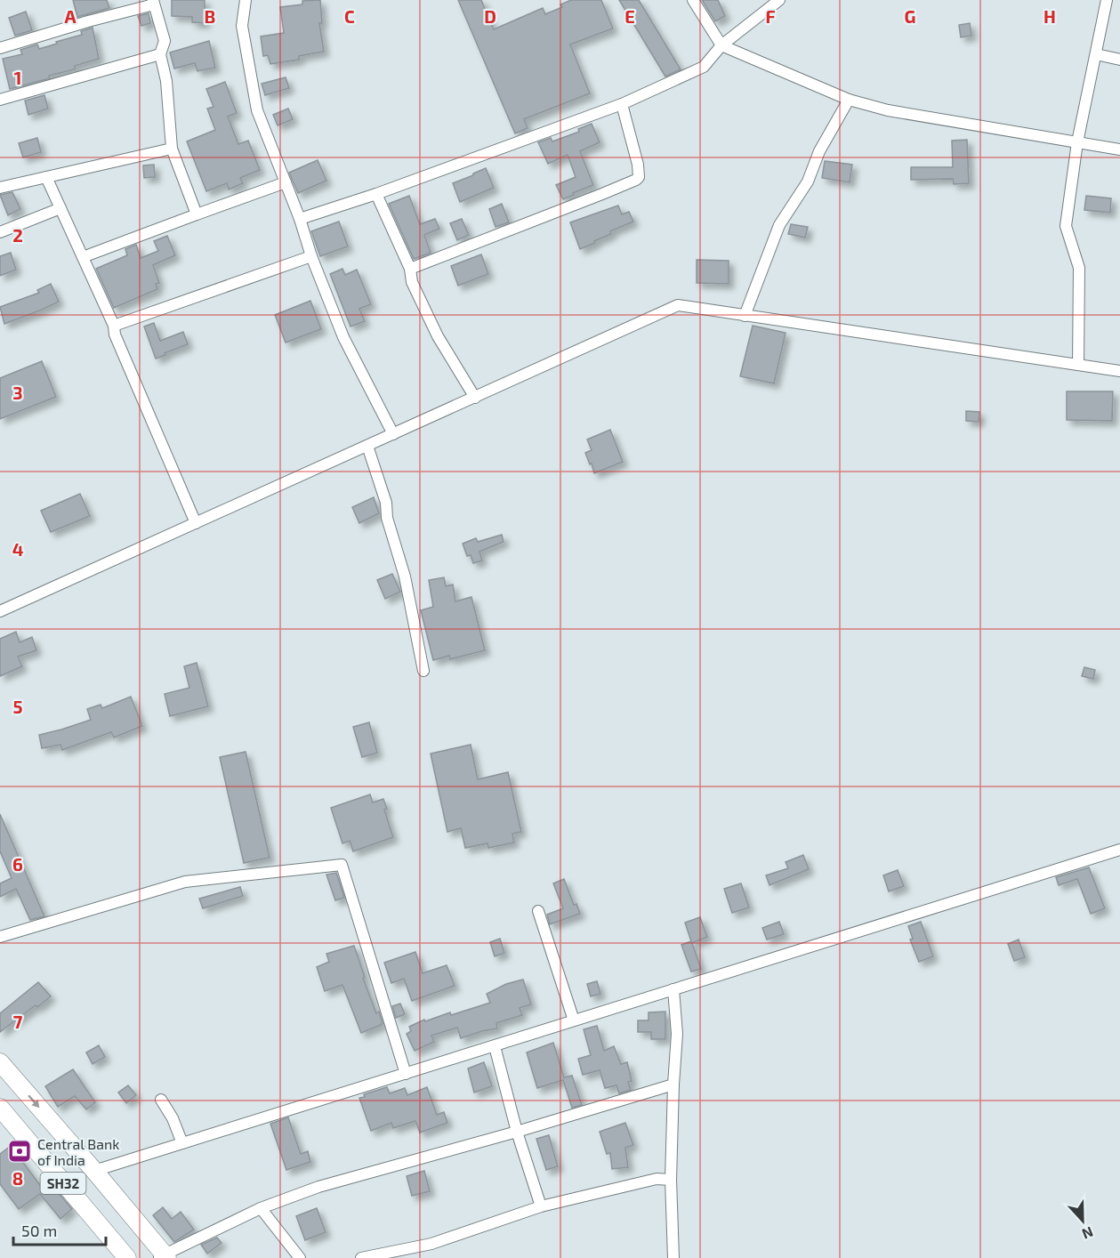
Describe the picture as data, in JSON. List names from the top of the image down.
{
  "streets": {
    "main road": ["SH32"]
  },
  "places": {
    "bank": ["Central Bank of India"]
  },
  "scale_bar": "50 m",
  "north": "bottom",
  "grid": {
    "columns": [
      "A",
      "B",
      "C",
      "D",
      "E",
      "F",
      "G",
      "H"
    ],
    "rows": [
      "1",
      "2",
      "3",
      "4",
      "5",
      "6",
      "7",
      "8"
    ]
  }
}
